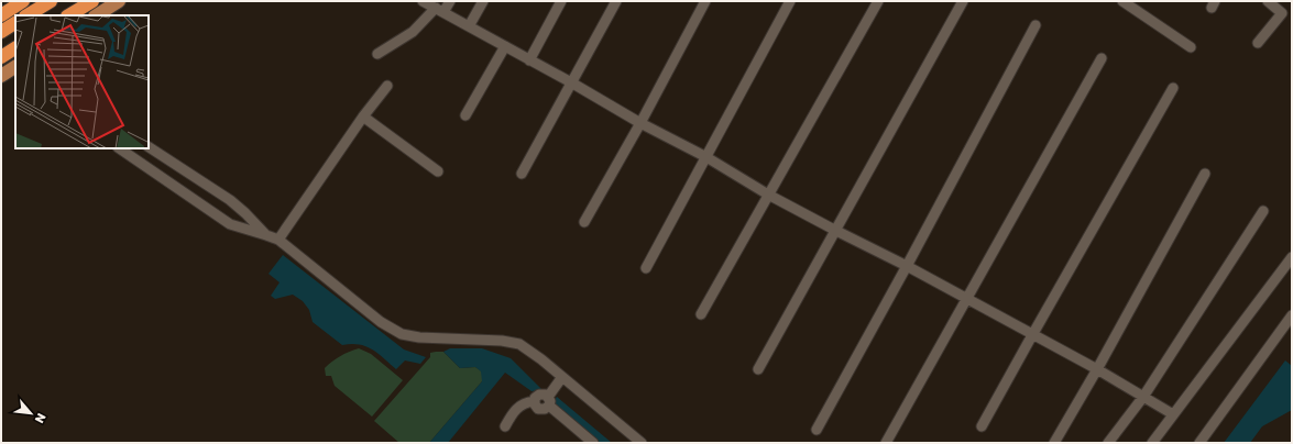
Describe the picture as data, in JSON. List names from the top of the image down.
{
  "north": "bottom right"
}
